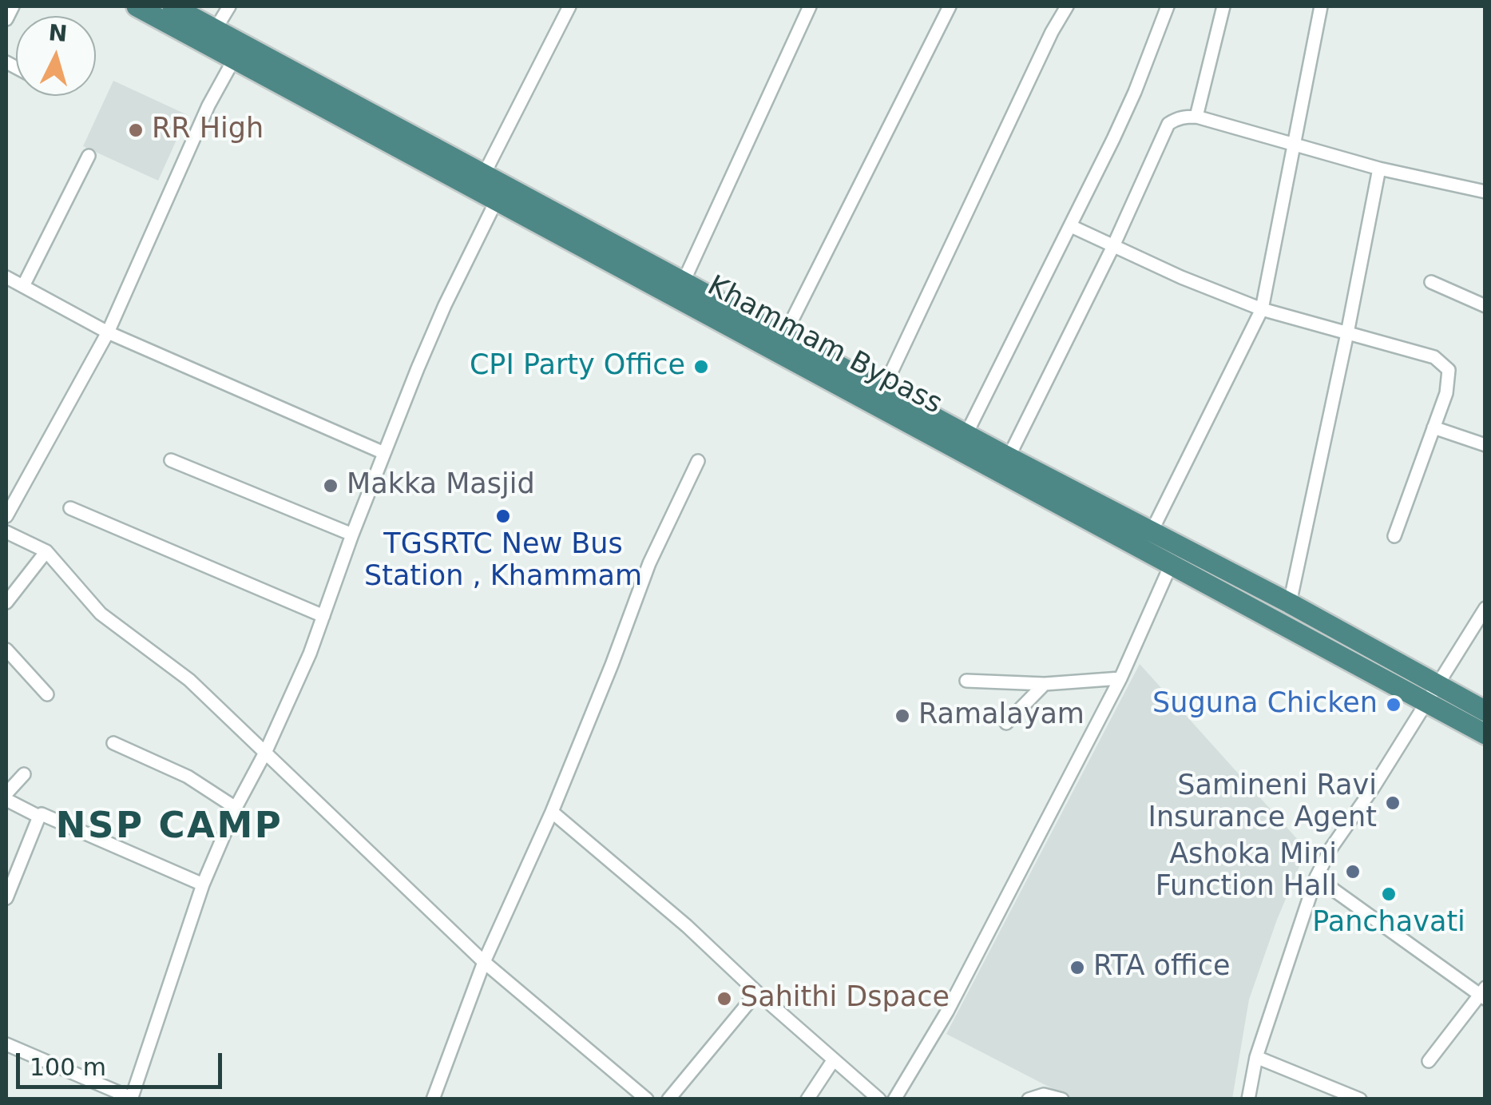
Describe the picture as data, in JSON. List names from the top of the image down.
{
  "streets": {
    "highway": ["Khammam Bypass"]
  },
  "districts": ["NSP CAMP"],
  "places": [
    "RR High",
    "CPI Party Office",
    "Makka Masjid",
    "TGSRTC New Bus Station , Khammam",
    "Suguna Chicken",
    "Ramalayam",
    "Samineni Ravi Insurance Agent",
    "Ashoka Mini Function Hall",
    "Panchavati",
    "RTA office",
    "Sahithi Dspace"
  ],
  "scale_bar": "100 m",
  "north": "top"
}
